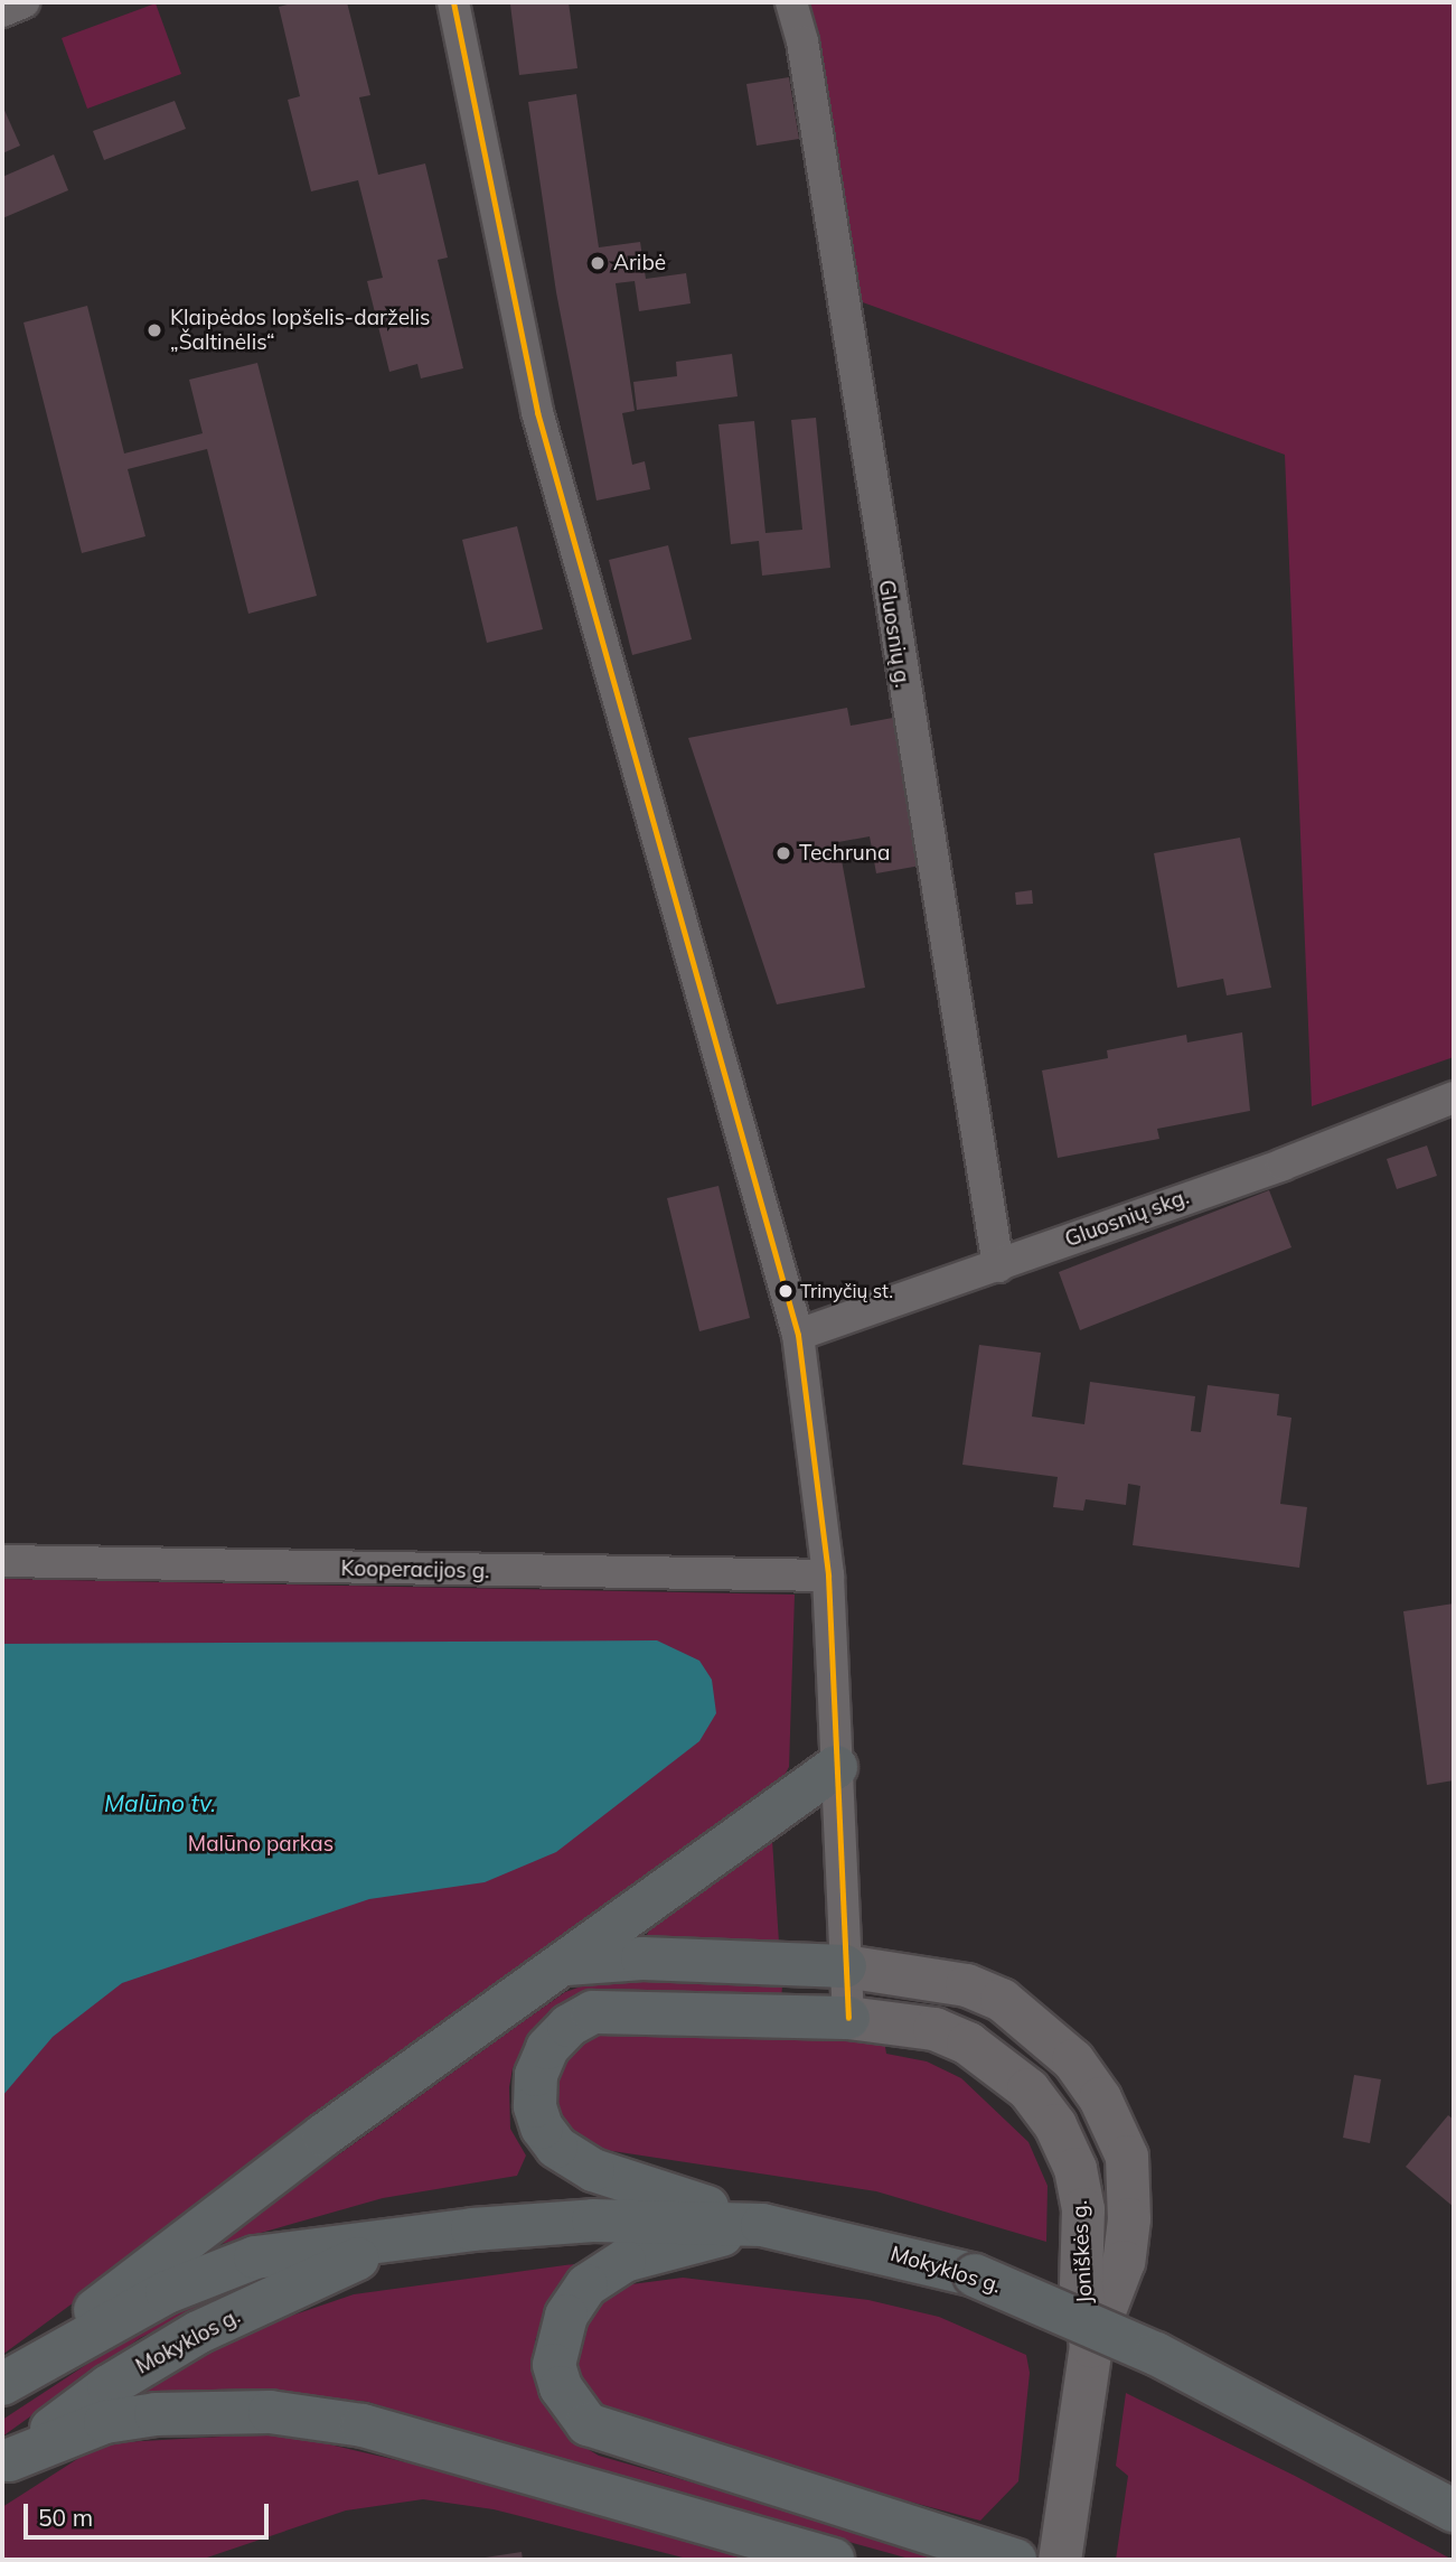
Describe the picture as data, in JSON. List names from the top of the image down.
{
  "streets": {
    "main road": ["Joniškės g.", "Mokyklos g."],
    "street": ["Gluosnių g.", "Gluosnių skg.", "Kooperacijos g."]
  },
  "crossings": [
    ["Gluosnių g.", "Gluosnių skg."]
  ],
  "water": ["Malūno tv."],
  "parks": ["Malūno parkas"],
  "places": [
    "Aribė",
    "Klaipėdos lopšelis-darželis „Šaltinėlis“",
    "Techruna",
    "Trinyčių st."
  ],
  "scale_bar": "50 m"
}
